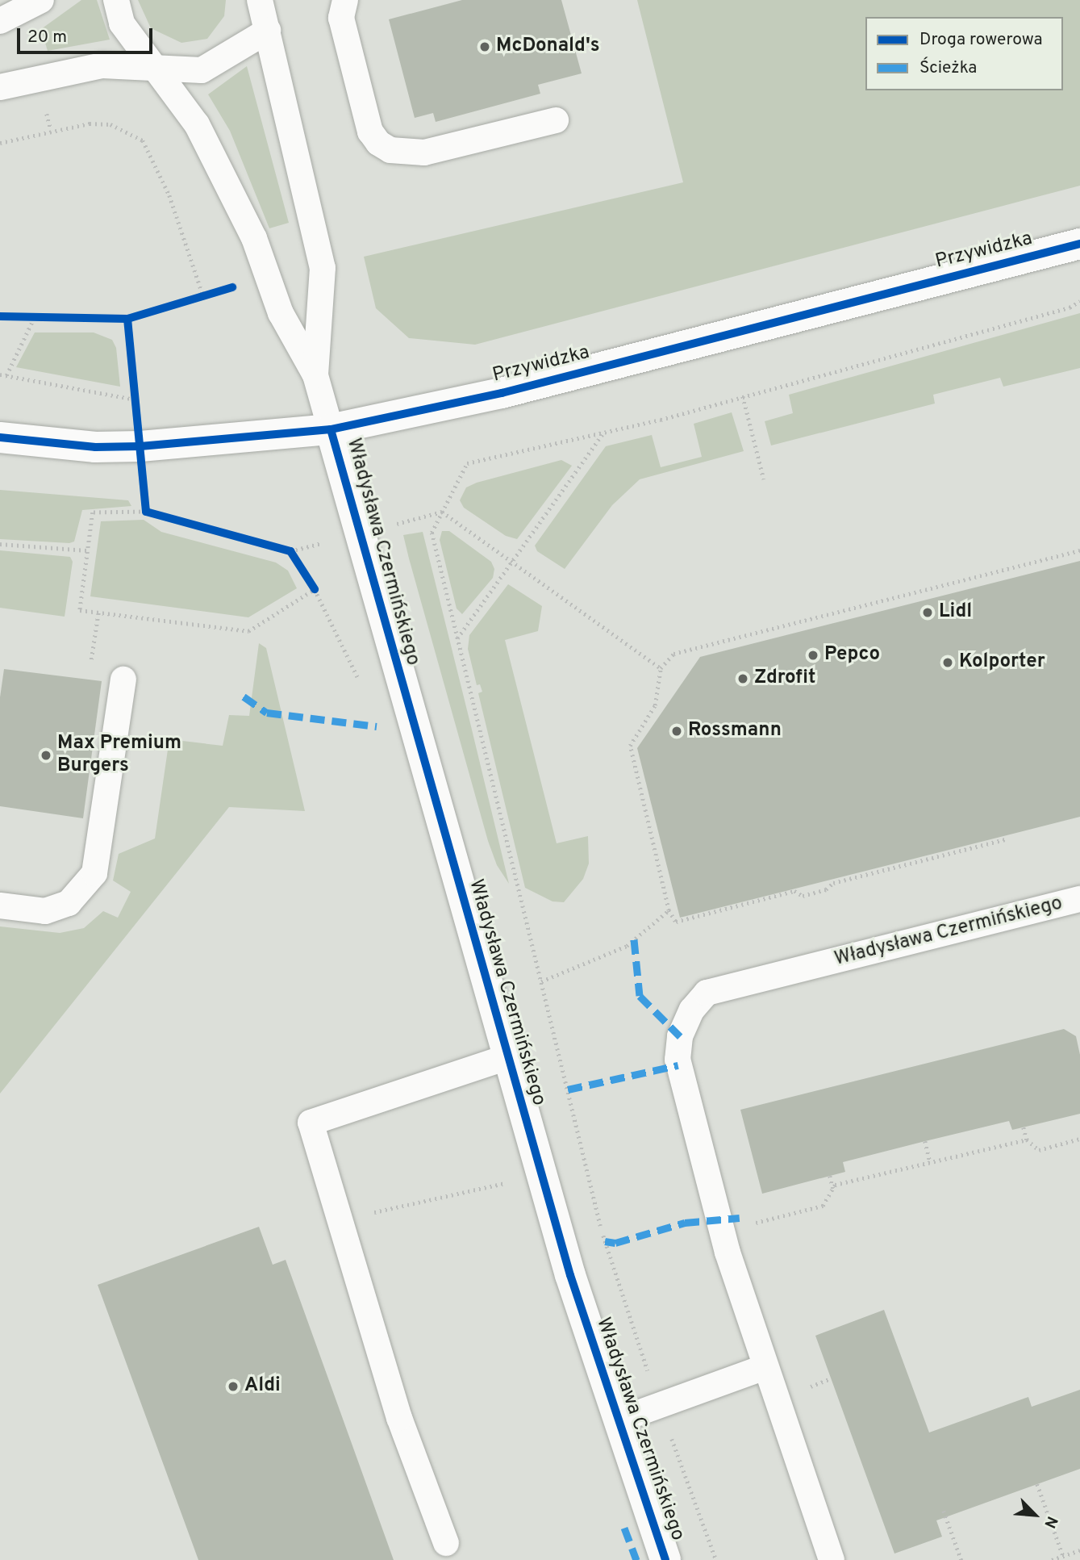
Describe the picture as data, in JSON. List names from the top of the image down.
{
  "streets": {
    "street": ["Przywidzka", "Władysława Czermińskiego"]
  },
  "crossings": [
    ["Przywidzka", "Władysława Czermińskiego"]
  ],
  "places": [
    "McDonald's",
    "Lidl",
    "Pepco",
    "Kolporter",
    "Zdrofit",
    "Rossmann",
    "Max Premium Burgers",
    "Aldi"
  ],
  "legend": ["Droga rowerowa", "Ścieżka"],
  "scale_bar": "20 m",
  "north": "bottom right"
}
